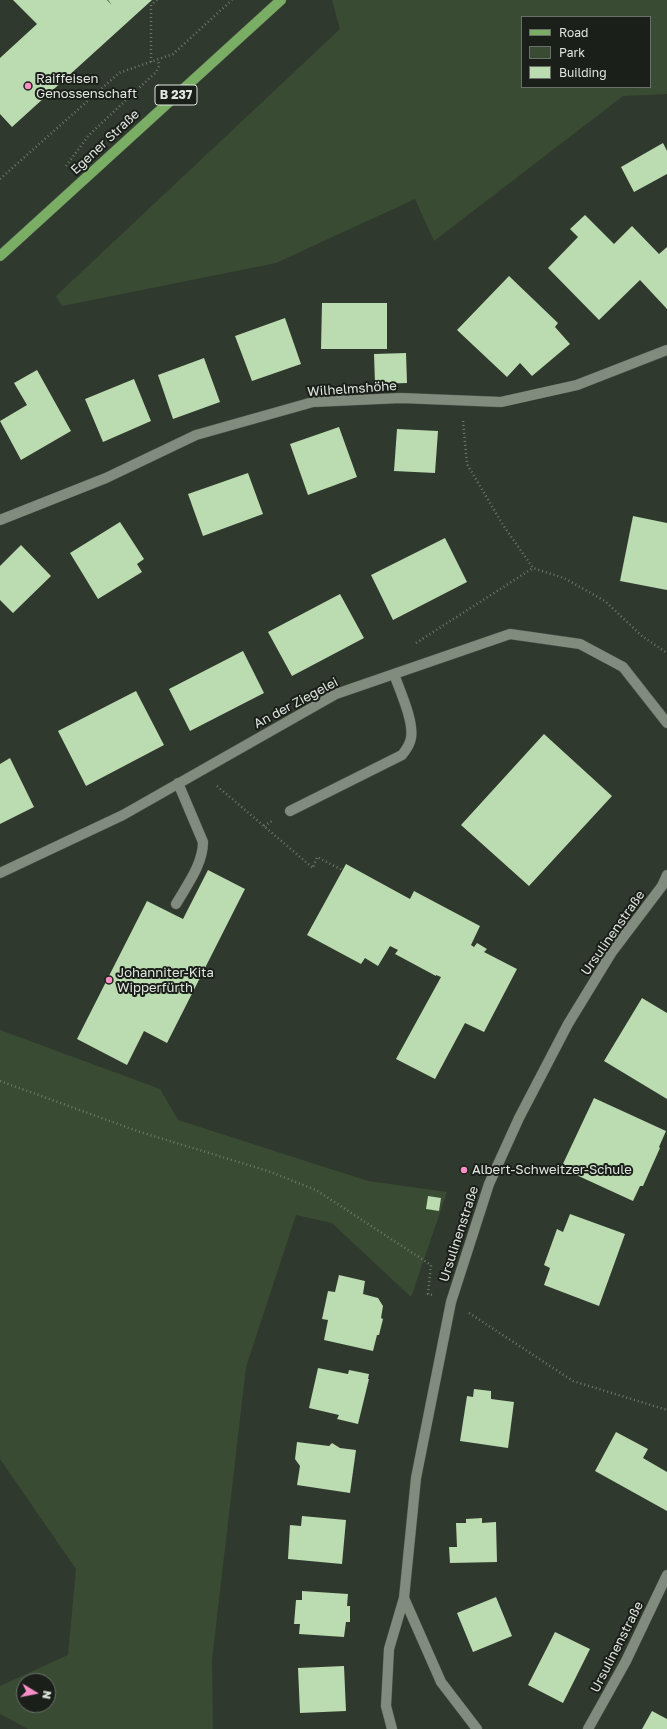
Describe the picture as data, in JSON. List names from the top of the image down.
{
  "streets": {
    "main road": ["B 237", "Egener Straße"],
    "street": ["Wilhelmshöhe", "An der Ziegelei", "Ursulinenstraße"]
  },
  "places": ["Raiffeisen Genossenschaft", "Johanniter-Kita Wipperfürth", "Albert-Schweitzer-Schule"],
  "legend": ["Road", "Park", "Building"],
  "north": "right"
}
